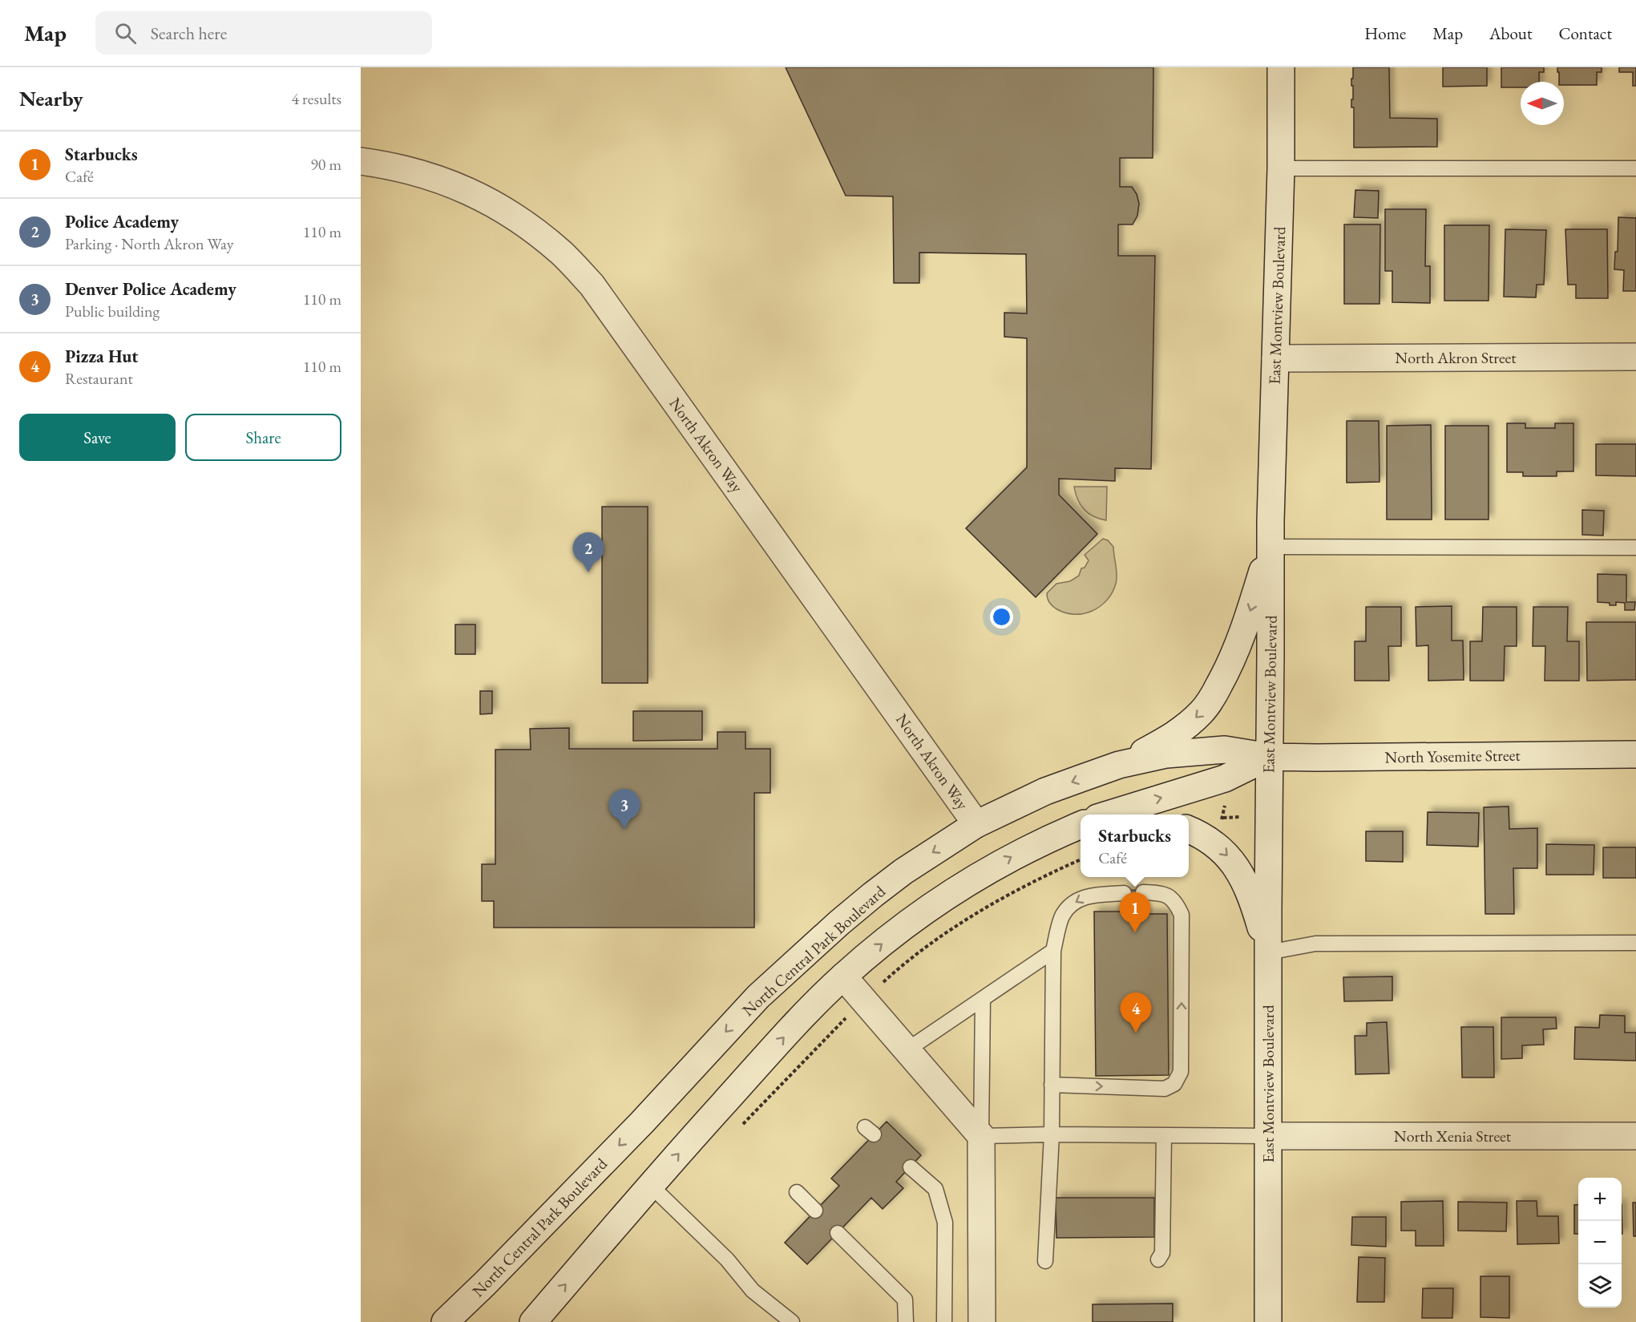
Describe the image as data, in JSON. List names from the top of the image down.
{
  "streets": {
    "main road": [
      "East Montview Boulevard",
      "North Akron Street",
      "North Akron Way",
      "North Yosemite Street",
      "North Central Park Boulevard",
      "North Xenia Street"
    ]
  },
  "crossings": [
    ["East Montview Boulevard", "North Akron Street"],
    ["East Montview Boulevard", "North Yosemite Street"],
    ["East Montview Boulevard", "North Central Park Boulevard"],
    ["East Montview Boulevard", "North Xenia Street"],
    ["North Akron Way", "North Central Park Boulevard"],
    ["North Yosemite Street", "North Central Park Boulevard"]
  ],
  "north": "left",
  "page": {
    "header": "Map",
    "search": "Search here",
    "nav": [
      "Home",
      "Map",
      "About",
      "Contact"
    ],
    "heading": ["Nearby", "4 results"],
    "list": [
      {
        "mark": "1",
        "name": "Starbucks",
        "note": "Café",
        "value": "90 m"
      },
      {
        "mark": "2",
        "name": "Police Academy",
        "note": "Parking · North Akron Way",
        "value": "110 m"
      },
      {
        "mark": "3",
        "name": "Denver Police Academy",
        "note": "Public building",
        "value": "110 m"
      },
      {
        "mark": "4",
        "name": "Pizza Hut",
        "note": "Restaurant",
        "value": "110 m"
      }
    ],
    "buttons": ["Save", "Share"],
    "pins": [
      "2",
      "3",
      "1",
      "4"
    ],
    "popup": ["Starbucks", "Café"],
    "map_buttons": ["+", "−"]
  }
}
